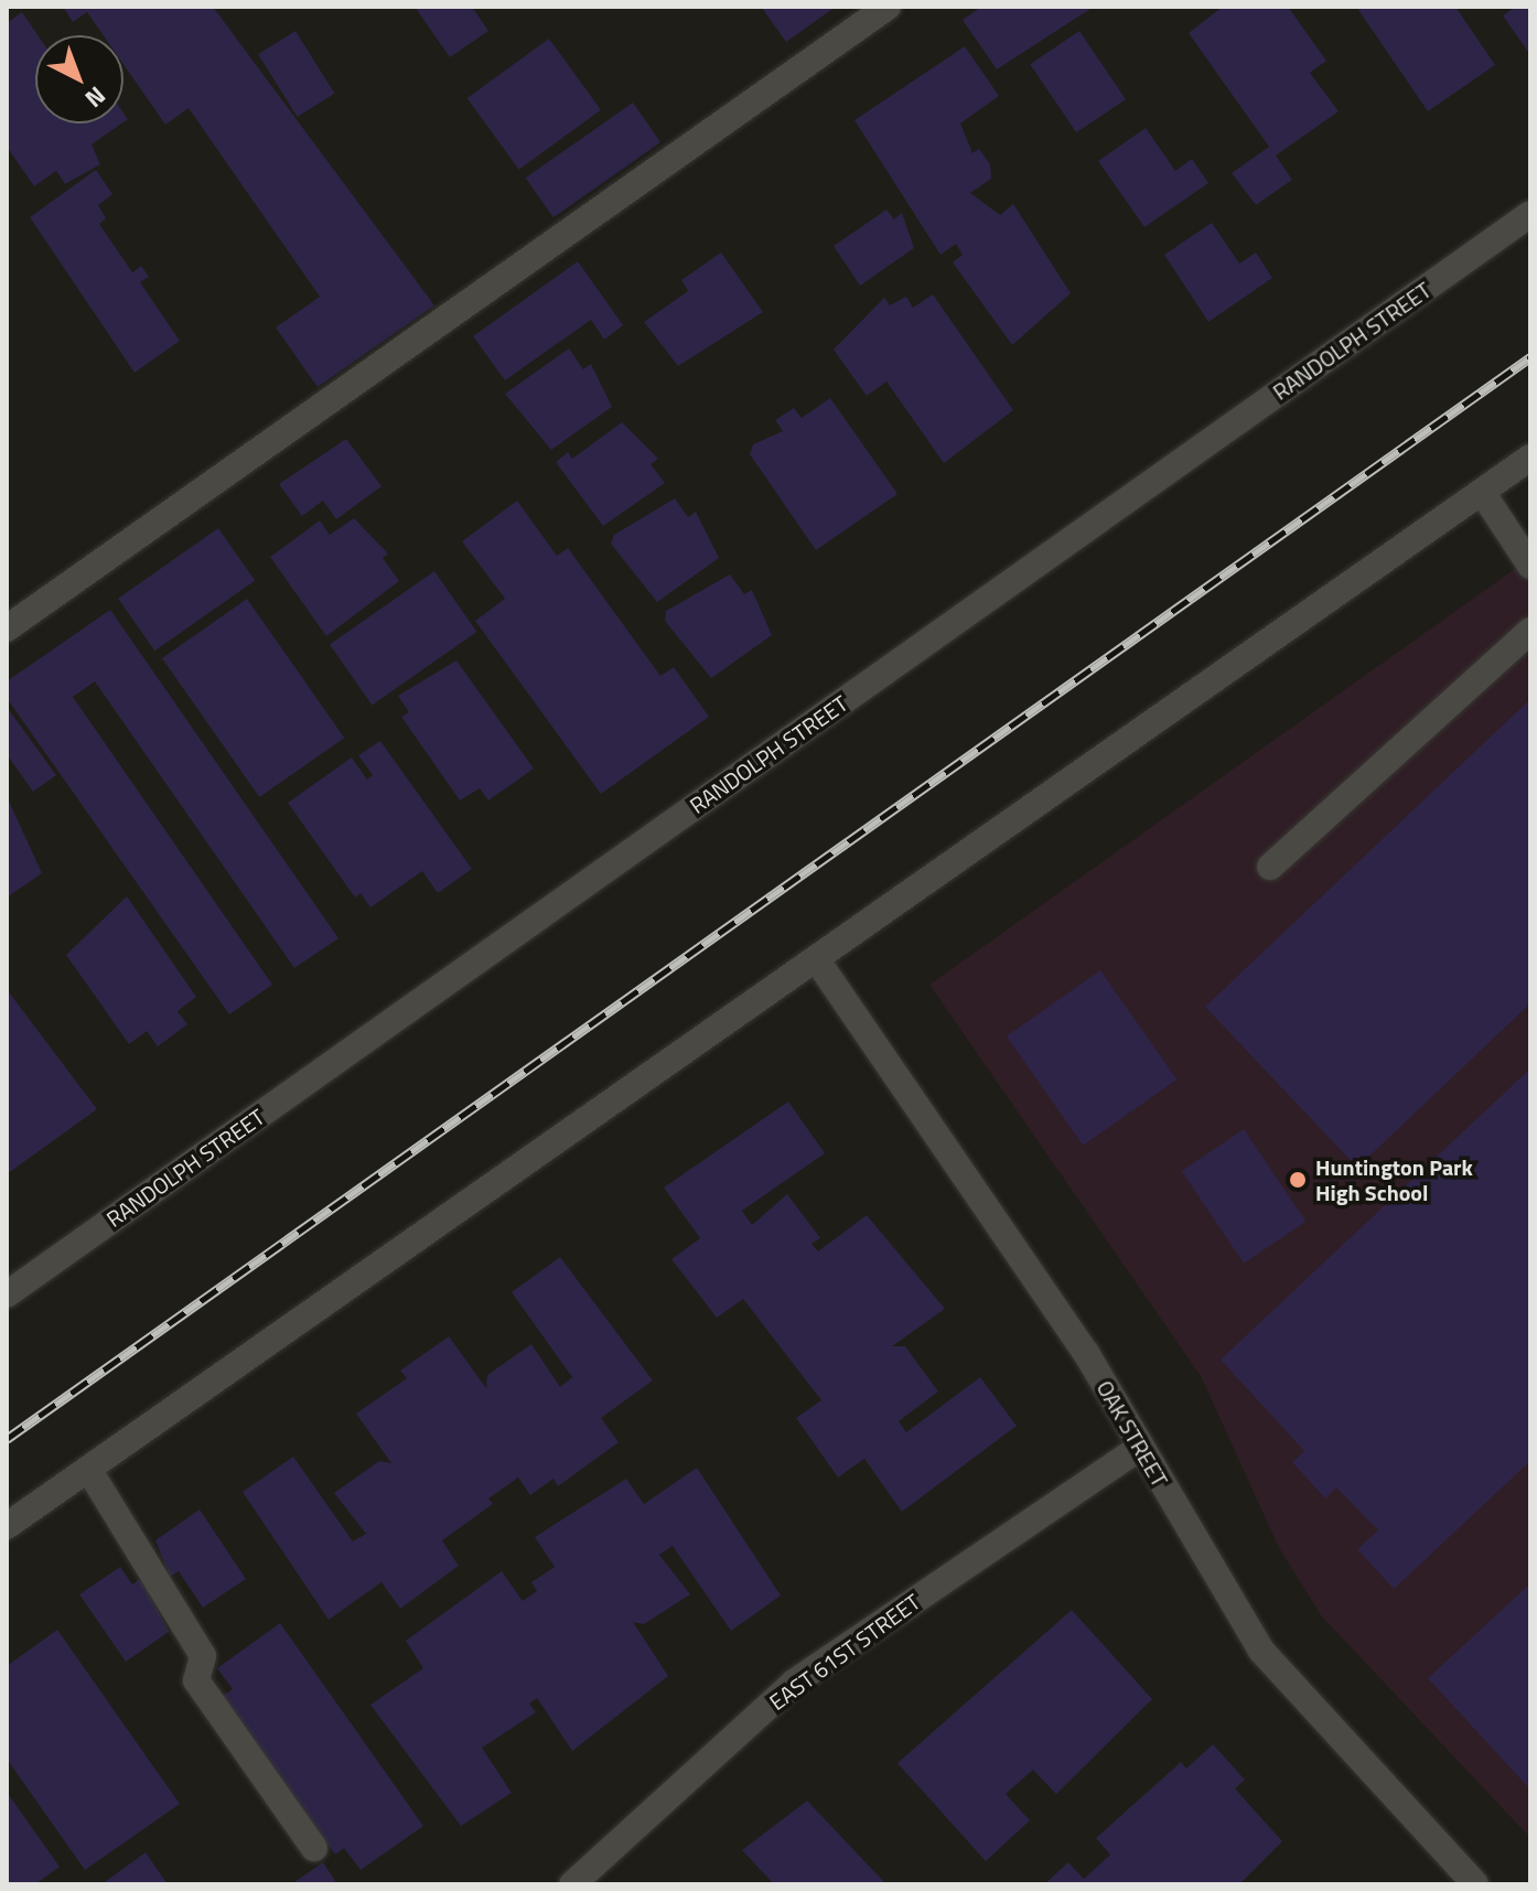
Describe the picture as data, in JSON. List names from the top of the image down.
{
  "streets": {
    "street": ["RANDOLPH STREET", "OAK STREET", "EAST 61ST STREET"]
  },
  "crossings": [
    ["OAK STREET", "EAST 61ST STREET"]
  ],
  "places": ["Huntington Park High School"],
  "north": "bottom right"
}
